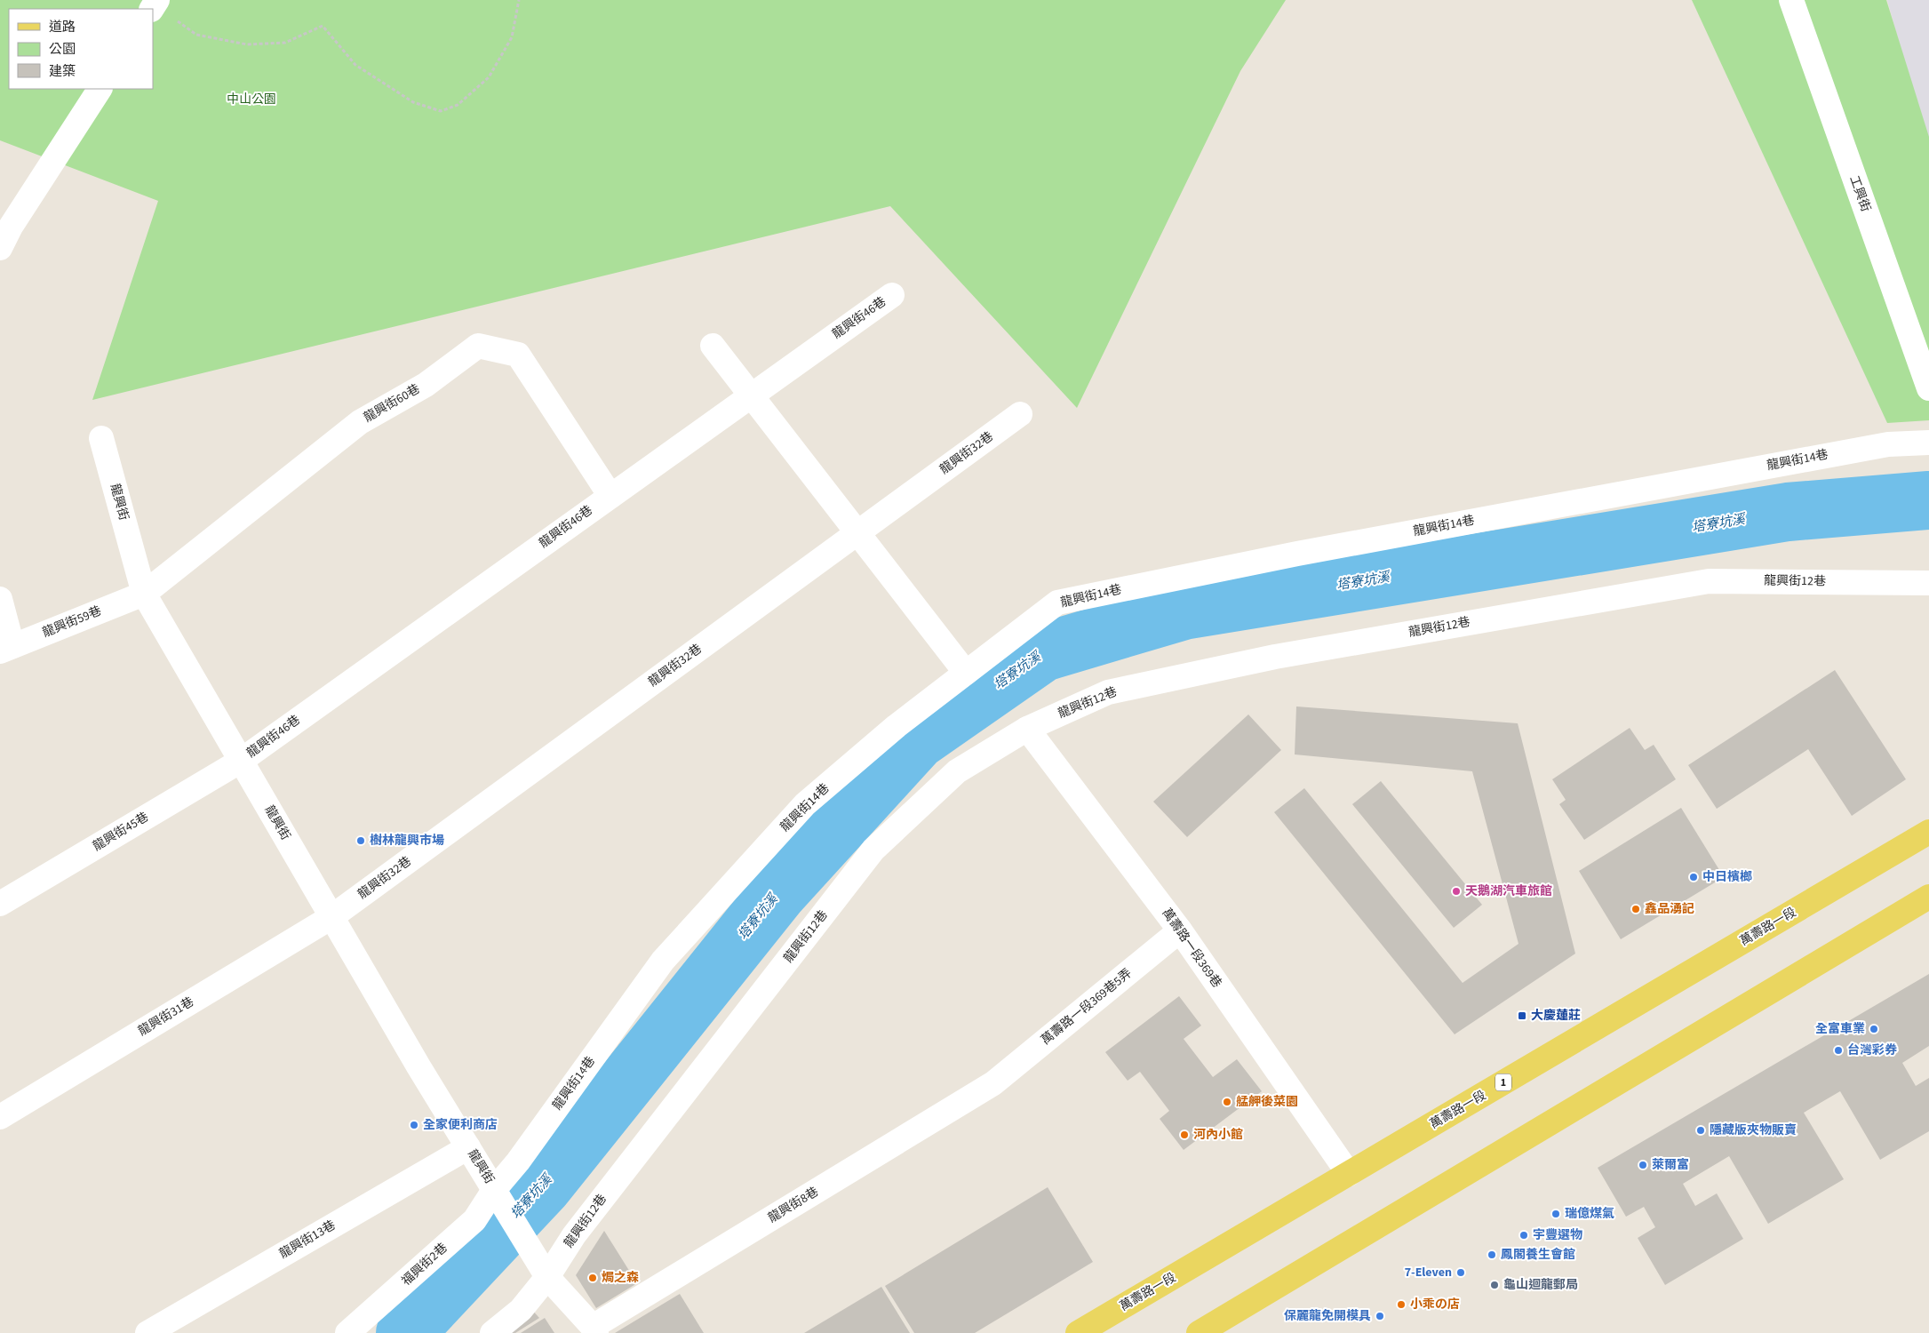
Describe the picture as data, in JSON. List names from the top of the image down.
{
  "streets": {
    "main road": ["萬壽路一段", "1"],
    "street": [
      "工興街",
      "龍興街46巷",
      "龍興街60巷",
      "龍興街32巷",
      "龍興街14巷",
      "龍興街",
      "龍興街12巷",
      "龍興街59巷",
      "龍興街45巷",
      "萬壽路一段369巷",
      "萬壽路一段369巷5弄",
      "龍興街31巷",
      "龍興街8巷",
      "龍興街13巷",
      "福興街2巷"
    ]
  },
  "crossings": [
    ["龍興街46巷", "龍興街60巷"],
    ["龍興街46巷", "龍興街"],
    ["龍興街46巷", "龍興街45巷"],
    ["龍興街60巷", "龍興街"],
    ["龍興街60巷", "龍興街59巷"],
    ["龍興街32巷", "龍興街"],
    ["龍興街32巷", "龍興街31巷"],
    ["龍興街14巷", "龍興街"],
    ["龍興街14巷", "福興街2巷"],
    ["龍興街", "龍興街12巷"],
    ["龍興街", "龍興街59巷"],
    ["龍興街", "龍興街45巷"],
    ["龍興街", "龍興街31巷"],
    ["龍興街", "龍興街13巷"],
    ["龍興街", "福興街2巷"],
    ["龍興街12巷", "萬壽路一段369巷"],
    ["萬壽路一段", "萬壽路一段369巷"],
    ["萬壽路一段369巷", "萬壽路一段369巷5弄"],
    ["萬壽路一段369巷5弄", "龍興街8巷"]
  ],
  "water": ["塔寮坑溪"],
  "parks": ["中山公園"],
  "places": {
    "other": [
      "樹林龍興市場",
      "中日檳榔",
      "天鵝湖汽車旅館",
      "鑫品湧記",
      "全富車業",
      "台灣彩券",
      "艋舺後菜園",
      "全家便利商店",
      "隱藏版夾物販賣",
      "河內小館",
      "萊爾富",
      "瑞億煤氣",
      "宇豐選物",
      "鳳閣養生會館",
      "7-Eleven",
      "焗之森",
      "龜山迴龍郵局",
      "小乖の店",
      "保麗龍免開模具"
    ],
    "transit": ["大慶蓮莊"]
  },
  "legend": ["道路", "公園", "建築"]
}
